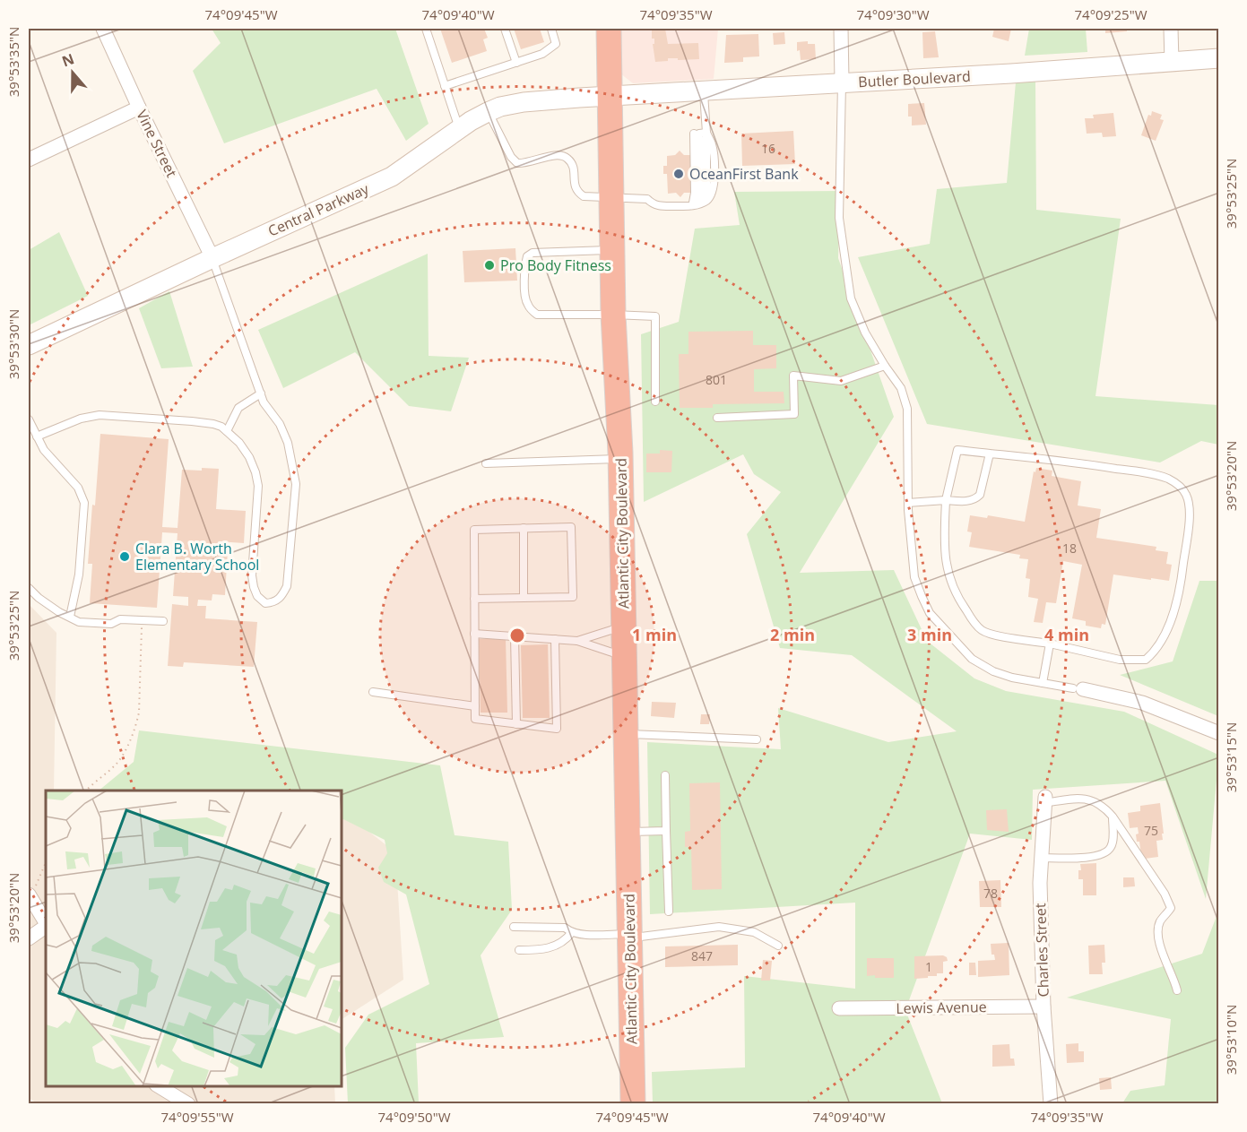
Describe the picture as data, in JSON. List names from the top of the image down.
{
  "streets": {
    "highway": ["Atlantic City Boulevard"],
    "main road": ["Butler Boulevard", "Central Parkway"],
    "street": ["Vine Street", "Charles Street", "Lewis Avenue"]
  },
  "crossings": [
    ["Butler Boulevard", "Central Parkway"],
    ["Butler Boulevard", "Atlantic City Boulevard"],
    ["Vine Street", "Central Parkway"],
    ["Central Parkway", "Atlantic City Boulevard"],
    ["Charles Street", "Lewis Avenue"]
  ],
  "places": ["OceanFirst Bank", "Pro Body Fitness", "Clara B. Worth Elementary School"],
  "house_numbers": [
    "16",
    "801",
    "18",
    "75",
    "78",
    "847",
    "1"
  ],
  "north": "top",
  "coordinates": [
    "74°09'45\"W",
    "74°09'40\"W",
    "74°09'35\"W",
    "74°09'30\"W",
    "74°09'25\"W",
    "39°53'35\"N",
    "39°53'25\"N",
    "39°53'30\"N",
    "39°53'20\"N",
    "39°53'15\"N",
    "39°53'10\"N",
    "74°09'55\"W",
    "74°09'50\"W"
  ],
  "rings": [
    "1 min",
    "2 min",
    "3 min",
    "4 min"
  ]
}
